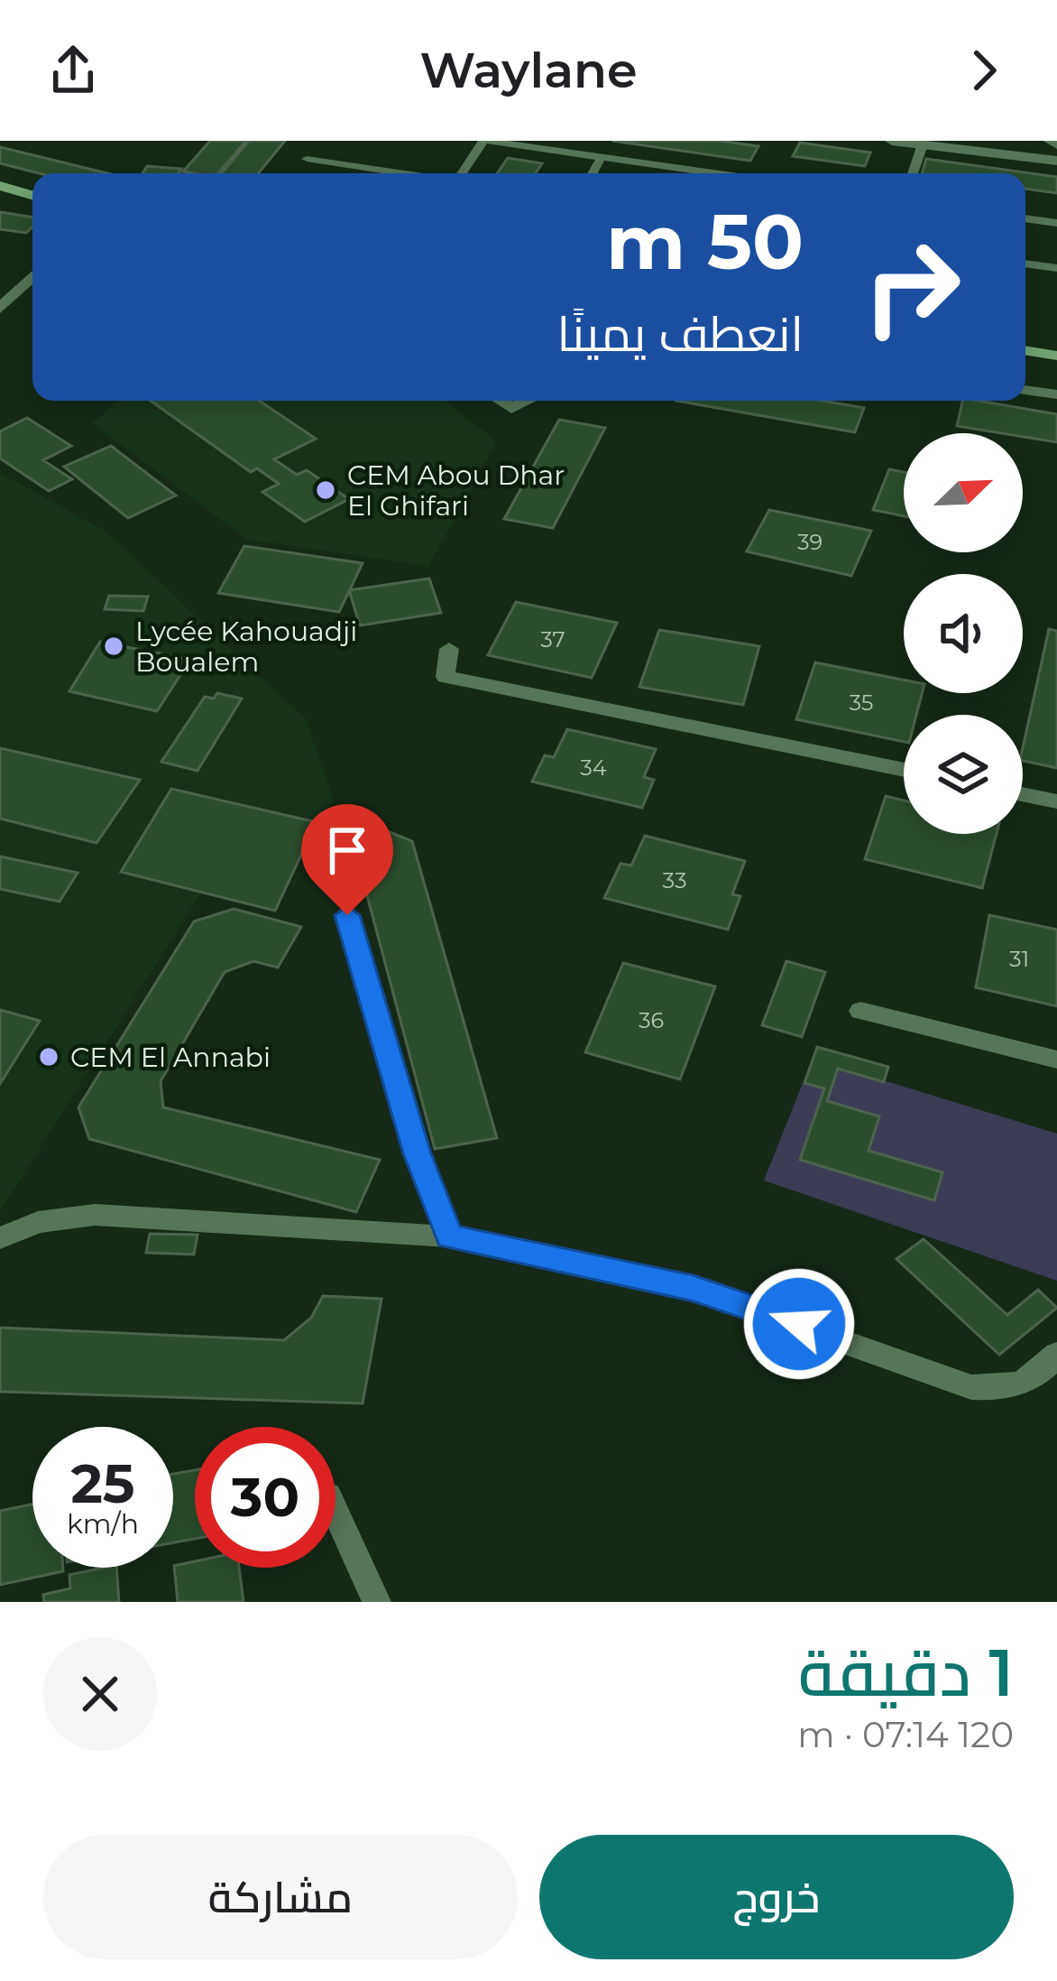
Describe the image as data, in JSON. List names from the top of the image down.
{
  "places": ["CEM Abou Dhar El Ghifari", "Lycée Kahouadji Boualem", "CEM El Annabi"],
  "house_numbers": [
    "39",
    "37",
    "35",
    "34",
    "33",
    "31",
    "36"
  ],
  "north": "top right",
  "page": {
    "header": "Waylane",
    "turn": ["50 m", "انعطف يمينًا"],
    "speed": "25 km/h",
    "limit": "30",
    "heading": ["1 دقيقة", "120 m · 07:14"],
    "buttons": ["خروج", "مشاركة"]
  }
}
